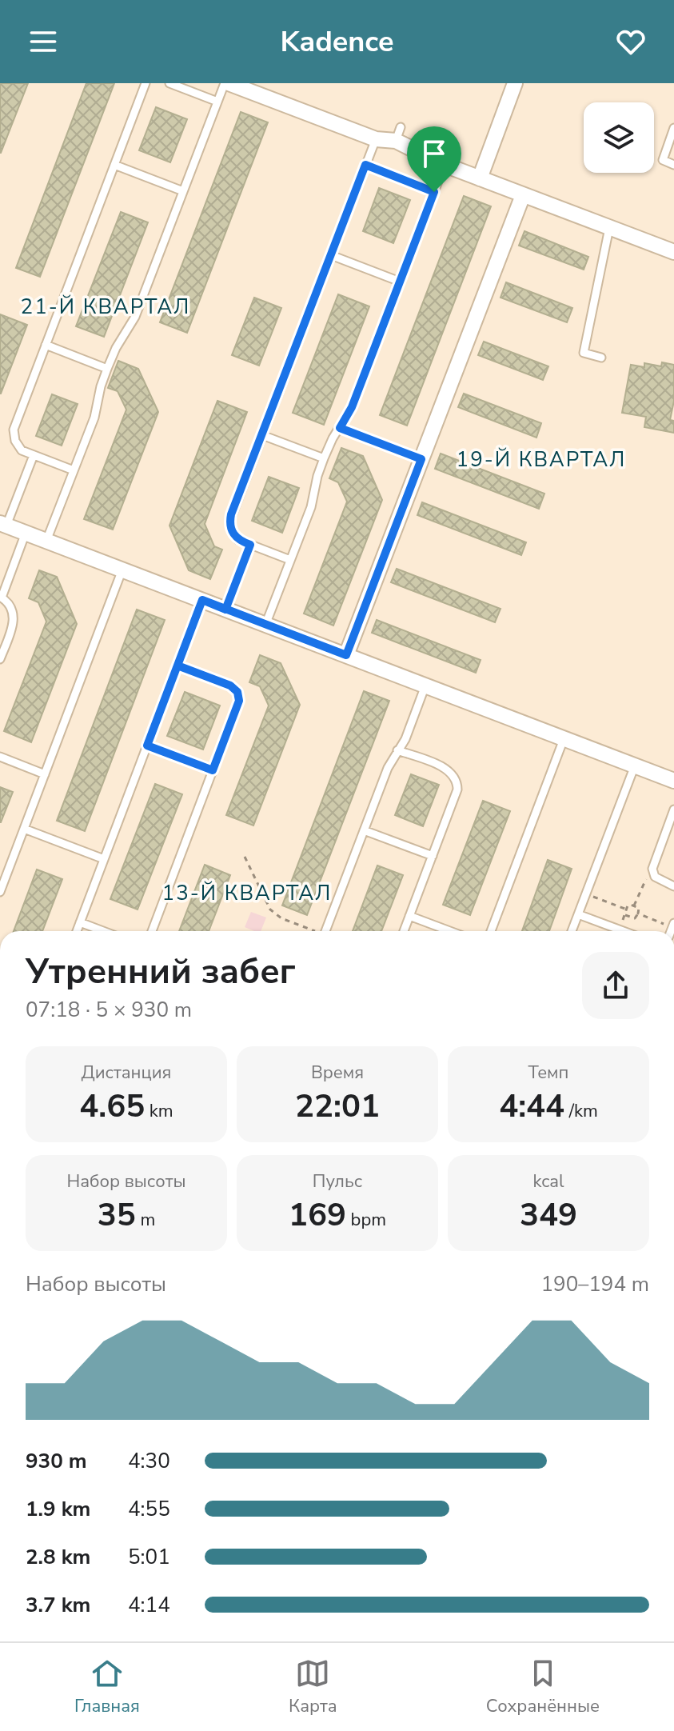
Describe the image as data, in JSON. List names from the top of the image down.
{
  "districts": ["21-Й КВАРТАЛ", "19-Й КВАРТАЛ", "13-Й КВАРТАЛ"],
  "page": {
    "header": "Kadence",
    "heading": ["Утренний забег", "07:18 · 5 × 930 m"],
    "stats": [
      ["Дистанция", "4.65 km"],
      ["Время", "22:01"],
      ["Темп", "4:44 /km"],
      ["Набор высоты", "35 m"],
      ["Пульс", "169 bpm"],
      ["kcal", "349"]
    ],
    "chart": ["Набор высоты", "190–194 m"],
    "list": [
      {
        "name": "930 m",
        "note": "4:30"
      },
      {
        "name": "1.9 km",
        "note": "4:55"
      },
      {
        "name": "2.8 km",
        "note": "5:01"
      },
      {
        "name": "3.7 km",
        "note": "4:14"
      }
    ],
    "tabs": ["Главная", "Карта", "Сохранённые"]
  }
}
